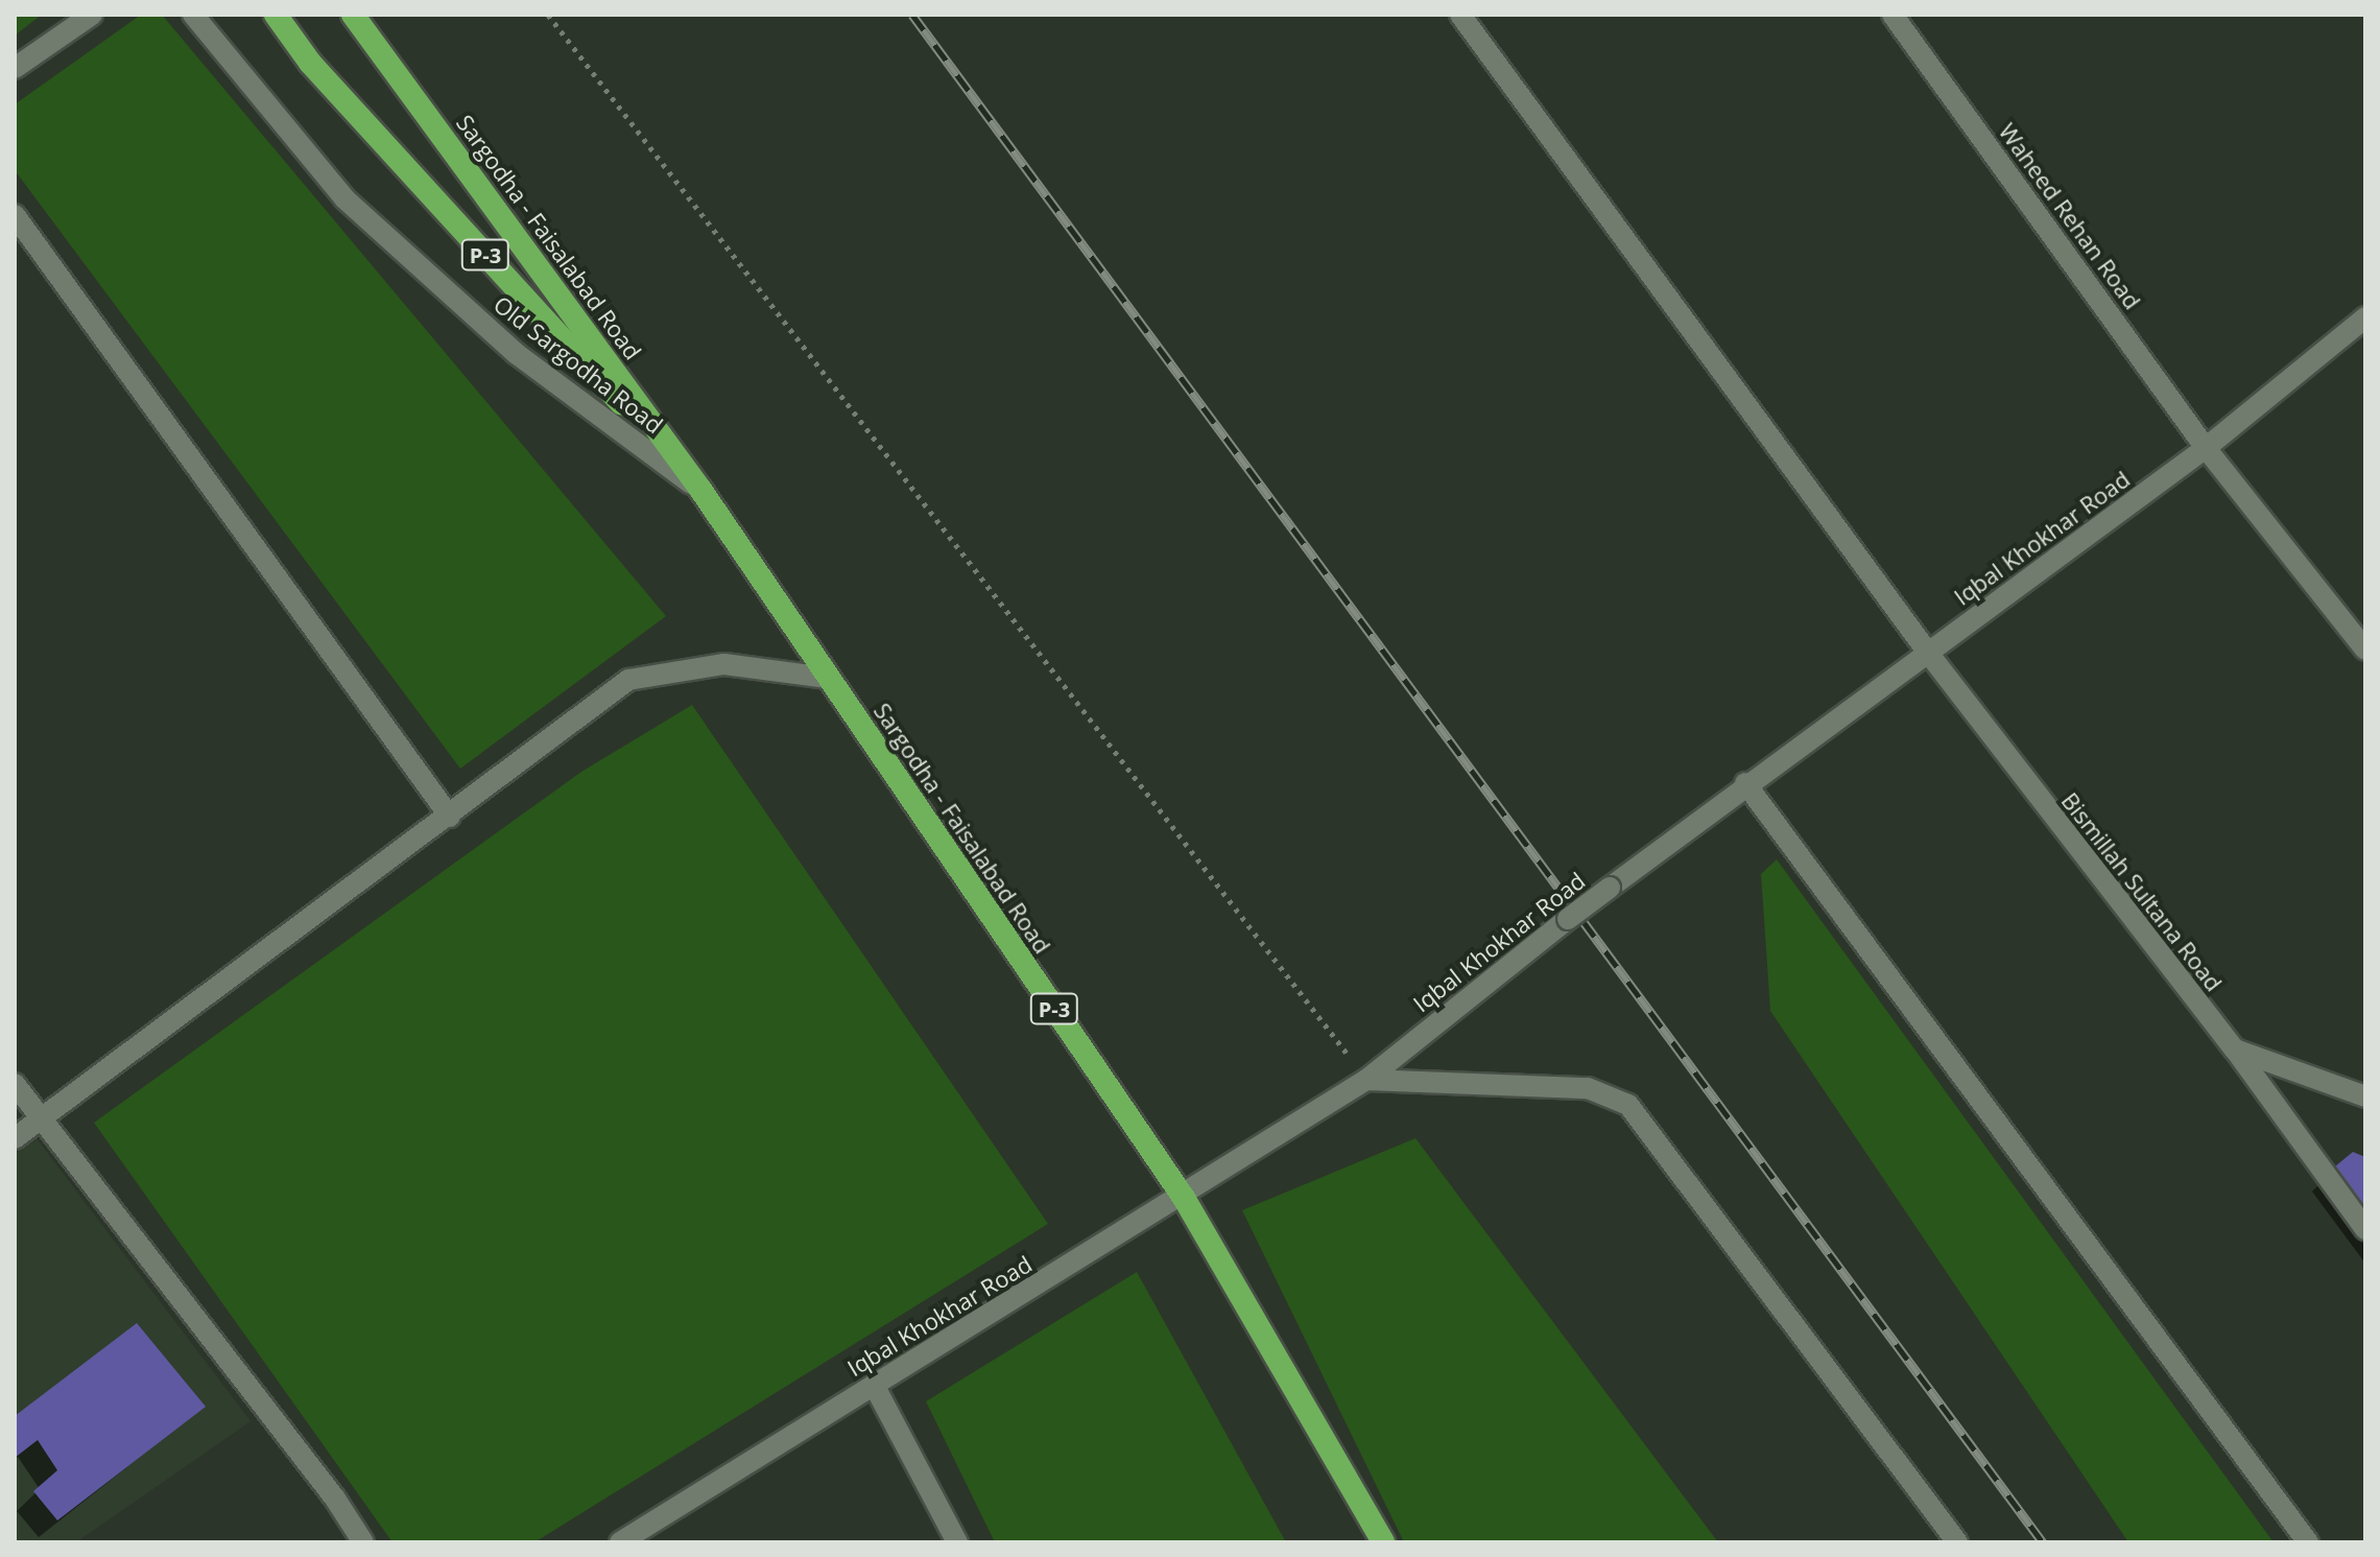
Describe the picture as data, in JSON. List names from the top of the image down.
{
  "streets": {
    "highway": ["Sargodha - Faisalabad Road", "P-3"],
    "street": [
      "Waheed Rehan Road",
      "Old Sargodha Road",
      "Iqbal Khokhar Road",
      "Bismillah Sultana Road"
    ]
  },
  "crossings": [
    ["Waheed Rehan Road", "Iqbal Khokhar Road"],
    ["Sargodha - Faisalabad Road", "Old Sargodha Road"],
    ["Sargodha - Faisalabad Road", "Iqbal Khokhar Road"],
    ["Iqbal Khokhar Road", "Bismillah Sultana Road"]
  ]
}
